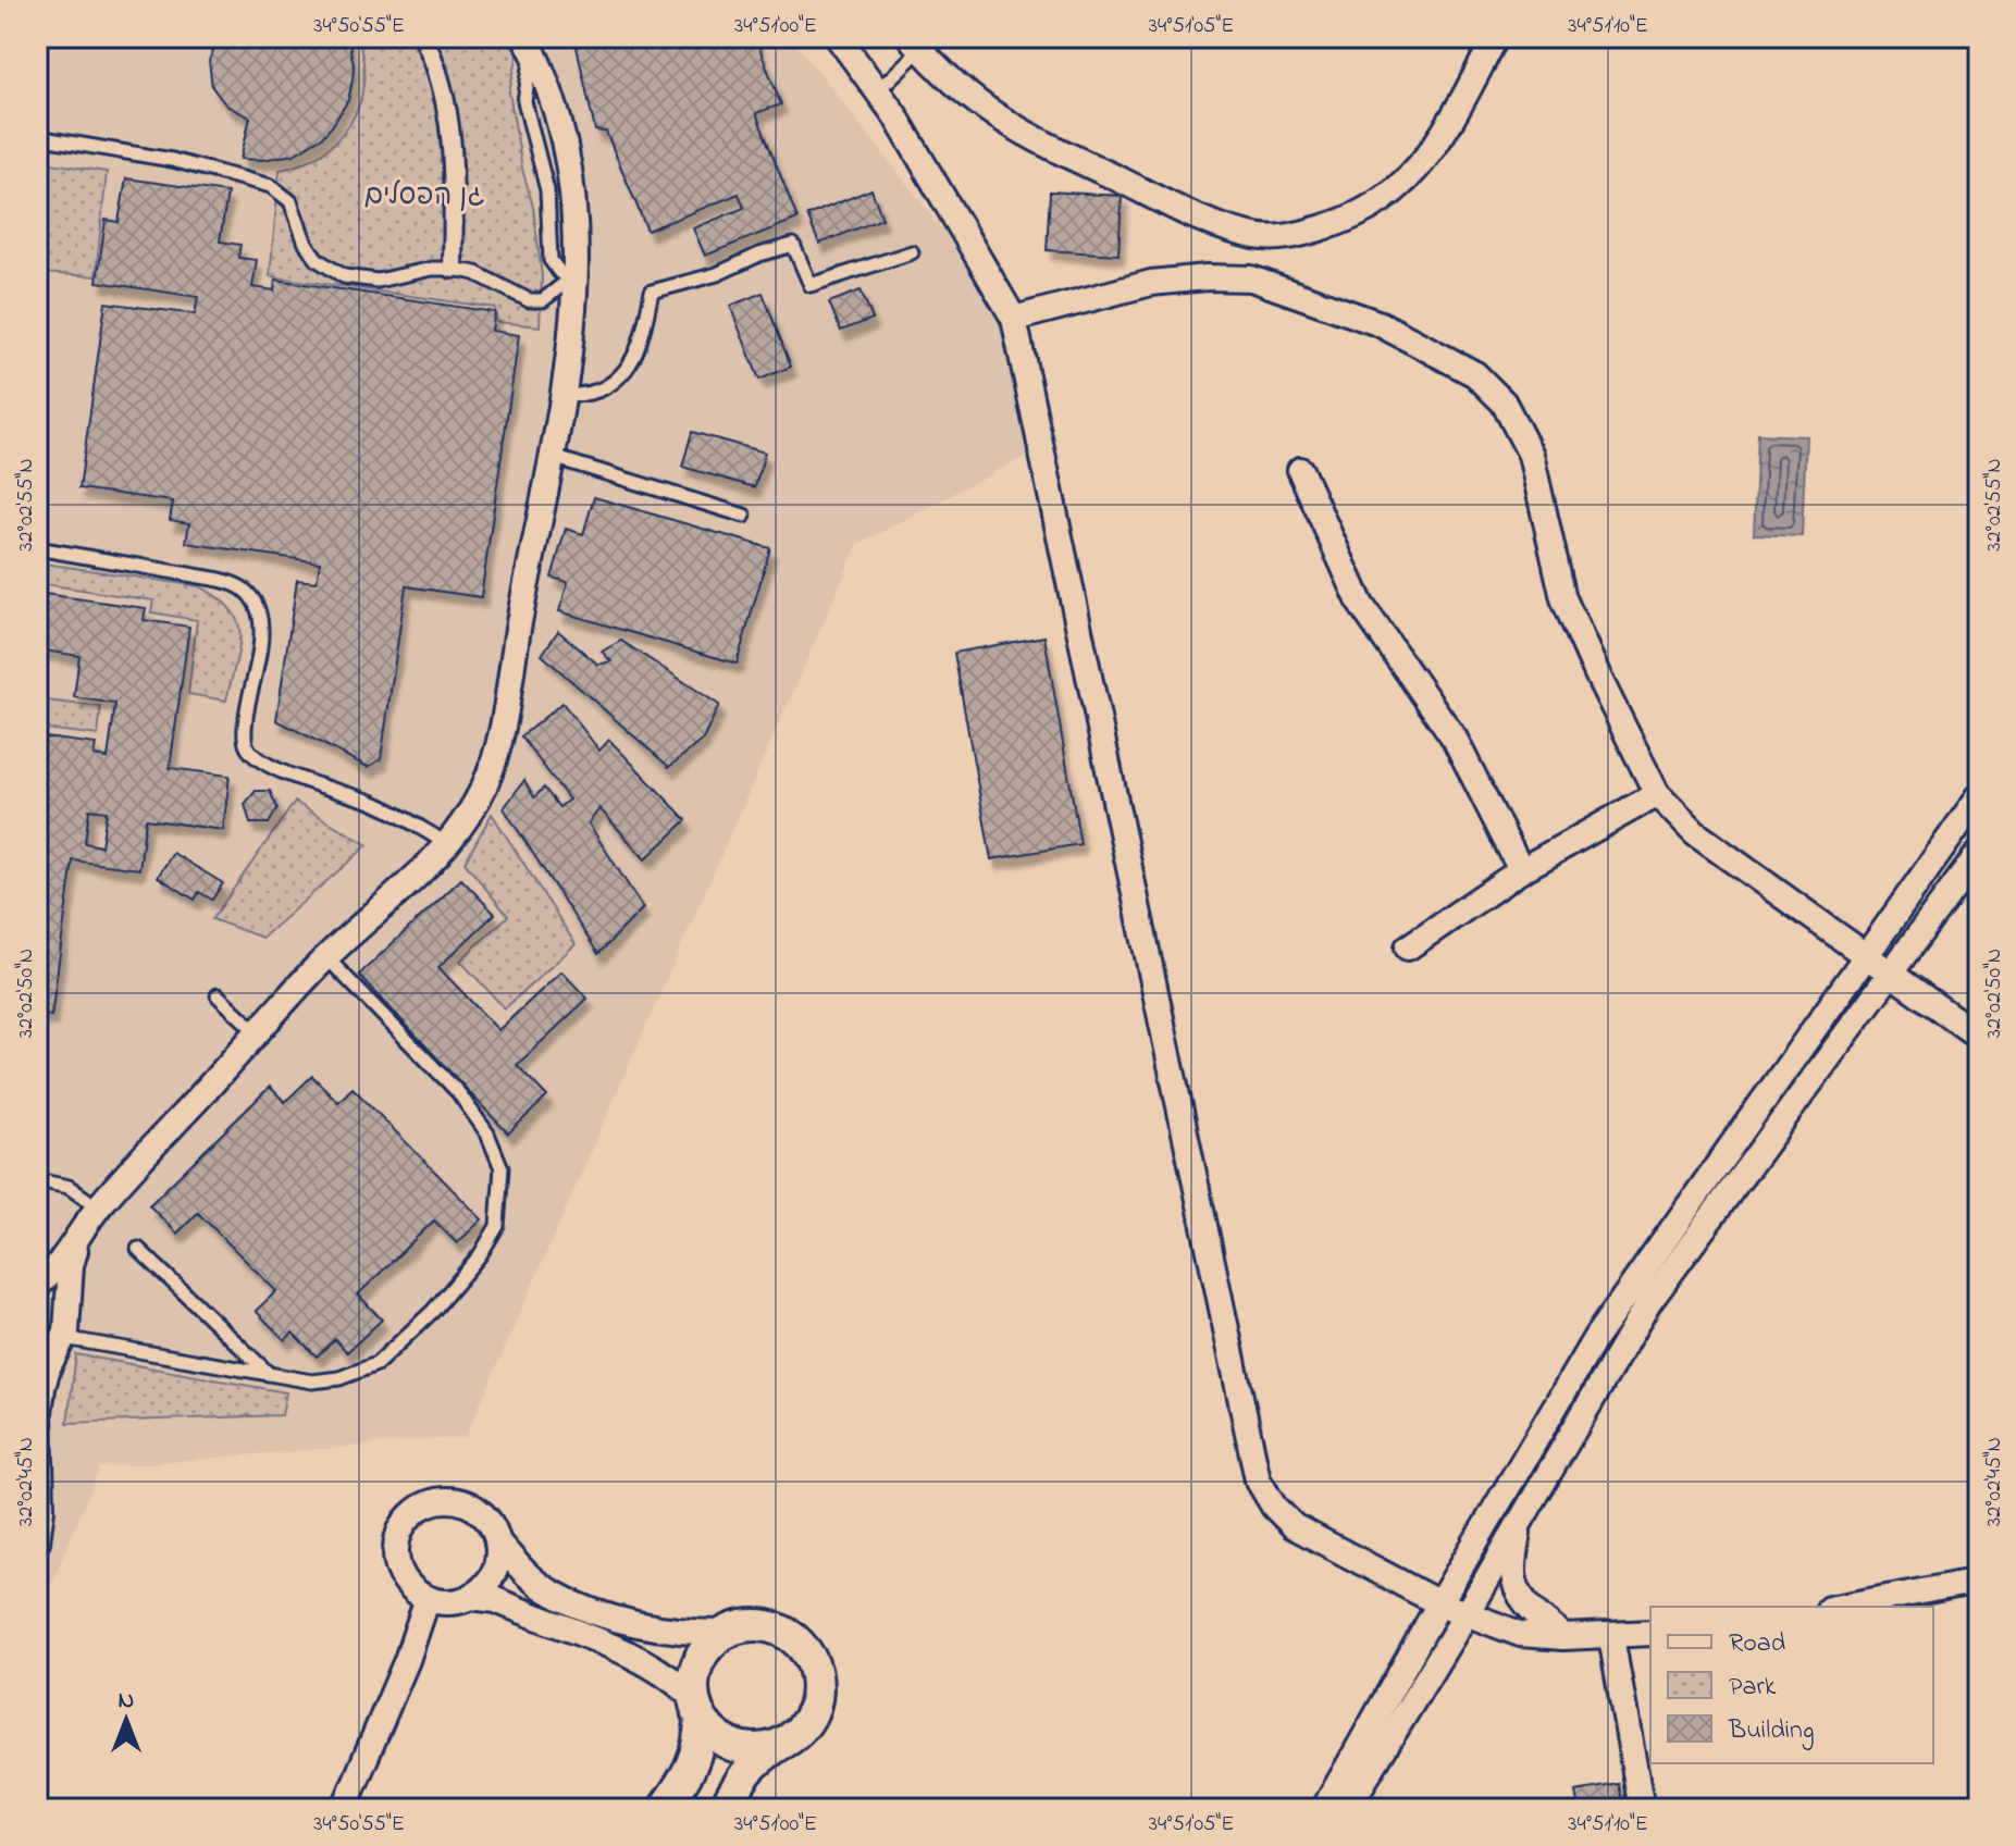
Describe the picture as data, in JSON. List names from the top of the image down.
{
  "parks": ["גן הפסלים"],
  "legend": ["Road", "Park", "Building"],
  "north": "top",
  "coordinates": [
    "34°50'55\"E",
    "34°51'00\"E",
    "34°51'05\"E",
    "34°51'10\"E",
    "32°02'55\"N",
    "32°02'50\"N",
    "32°02'45\"N"
  ]
}
